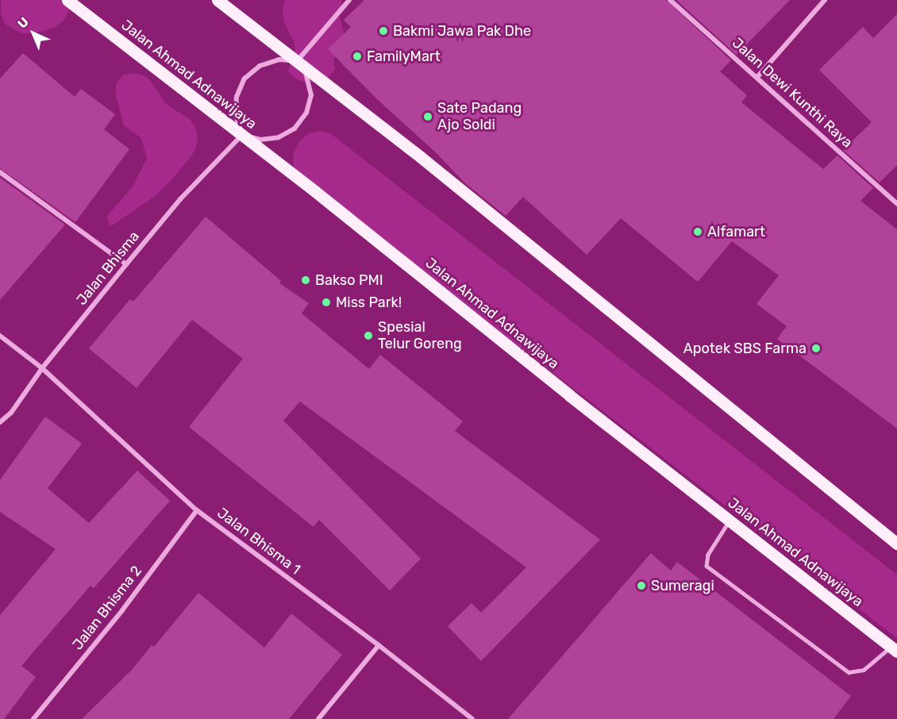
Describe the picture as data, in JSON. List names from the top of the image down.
{
  "streets": {
    "main road": ["Jalan Ahmad Adnawijaya"],
    "street": [
      "Jalan Dewi Kunthi Raya",
      "Jalan Bhisma",
      "Jalan Bhisma 1",
      "Jalan Bhisma 2"
    ]
  },
  "crossings": [
    ["Jalan Ahmad Adnawijaya", "Jalan Bhisma"],
    ["Jalan Bhisma", "Jalan Bhisma 1"],
    ["Jalan Bhisma 1", "Jalan Bhisma 2"]
  ],
  "places": [
    "Bakmi Jawa Pak Dhe",
    "FamilyMart",
    "Sate Padang Ajo Soldi",
    "Alfamart",
    "Bakso PMI",
    "Miss Park!",
    "Spesial Telur Goreng",
    "Apotek SBS Farma",
    "Sumeragi"
  ],
  "north": "top left"
}
